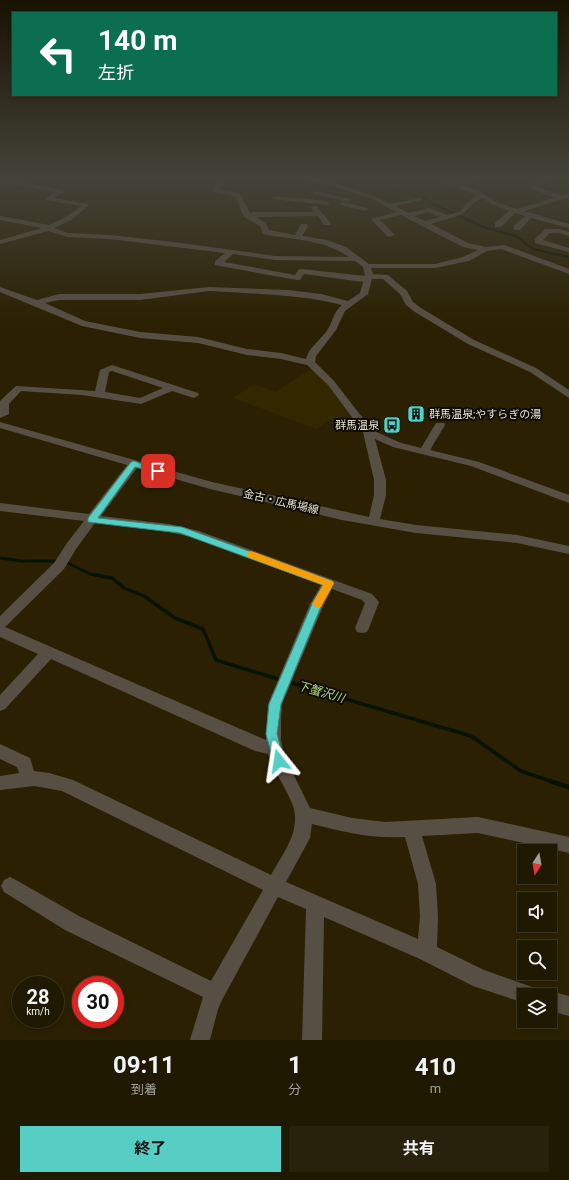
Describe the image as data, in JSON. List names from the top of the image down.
{
  "streets": {
    "street": ["金古・広馬場線"]
  },
  "water": ["下蟹沢川"],
  "places": {
    "building": ["群馬温泉;やすらぎの湯"],
    "bus stop": ["群馬温泉"]
  },
  "north": "bottom",
  "page": {
    "turn": ["140 m", "左折"],
    "speed": "28 km/h",
    "limit": "30",
    "eta": [
      "09:11",
      "到着",
      "1",
      "分",
      "410",
      "m"
    ],
    "buttons": ["終了", "共有"]
  }
}
